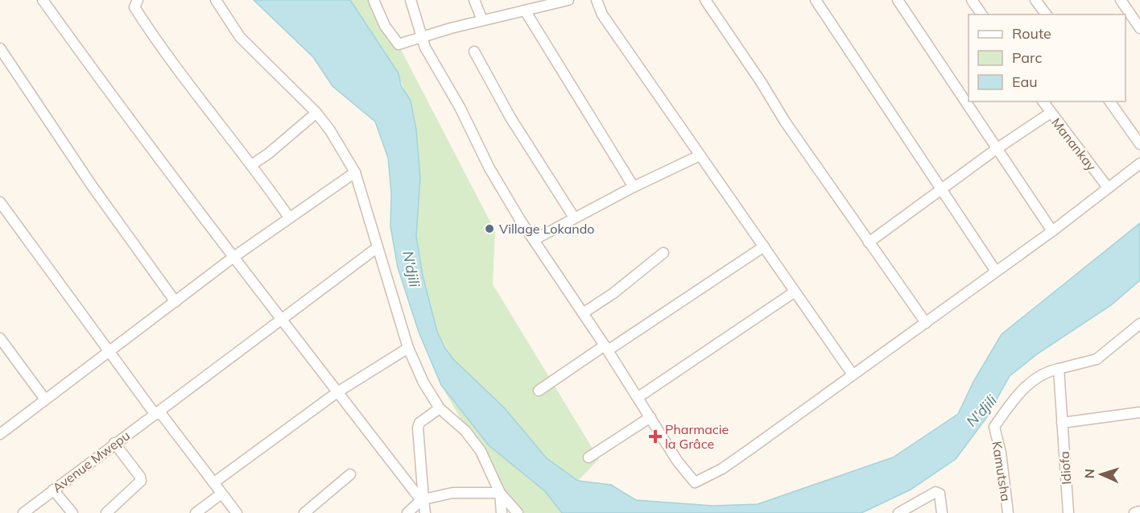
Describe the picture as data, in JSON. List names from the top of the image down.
{
  "streets": {
    "street": [
      "Manankay",
      "Avenue Mwepu",
      "Idiofa",
      "Kamutsha"
    ]
  },
  "crossings": [
    ["Idiofa", "Kamutsha"]
  ],
  "water": ["N'djili"],
  "places": {
    "other": ["Village Lokando"],
    "health": ["Pharmacie la Grâce"]
  },
  "legend": ["Route", "Parc", "Eau"],
  "north": "left"
}
